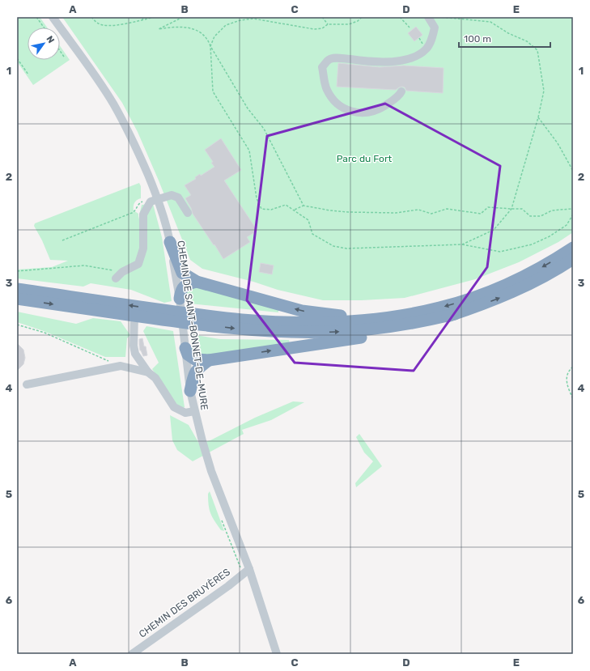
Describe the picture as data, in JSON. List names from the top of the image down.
{
  "streets": {
    "street": ["CHEMIN DE SAINT-BONNET-DE-MURE", "CHEMIN DES BRUYÈRES"]
  },
  "crossings": [
    ["CHEMIN DE SAINT-BONNET-DE-MURE", "CHEMIN DES BRUYÈRES"]
  ],
  "parks": ["Parc du Fort"],
  "scale_bar": "100 m",
  "north": "top right",
  "grid": {
    "columns": [
      "A",
      "B",
      "C",
      "D",
      "E"
    ],
    "rows": [
      "1",
      "2",
      "3",
      "4",
      "5",
      "6"
    ]
  }
}
